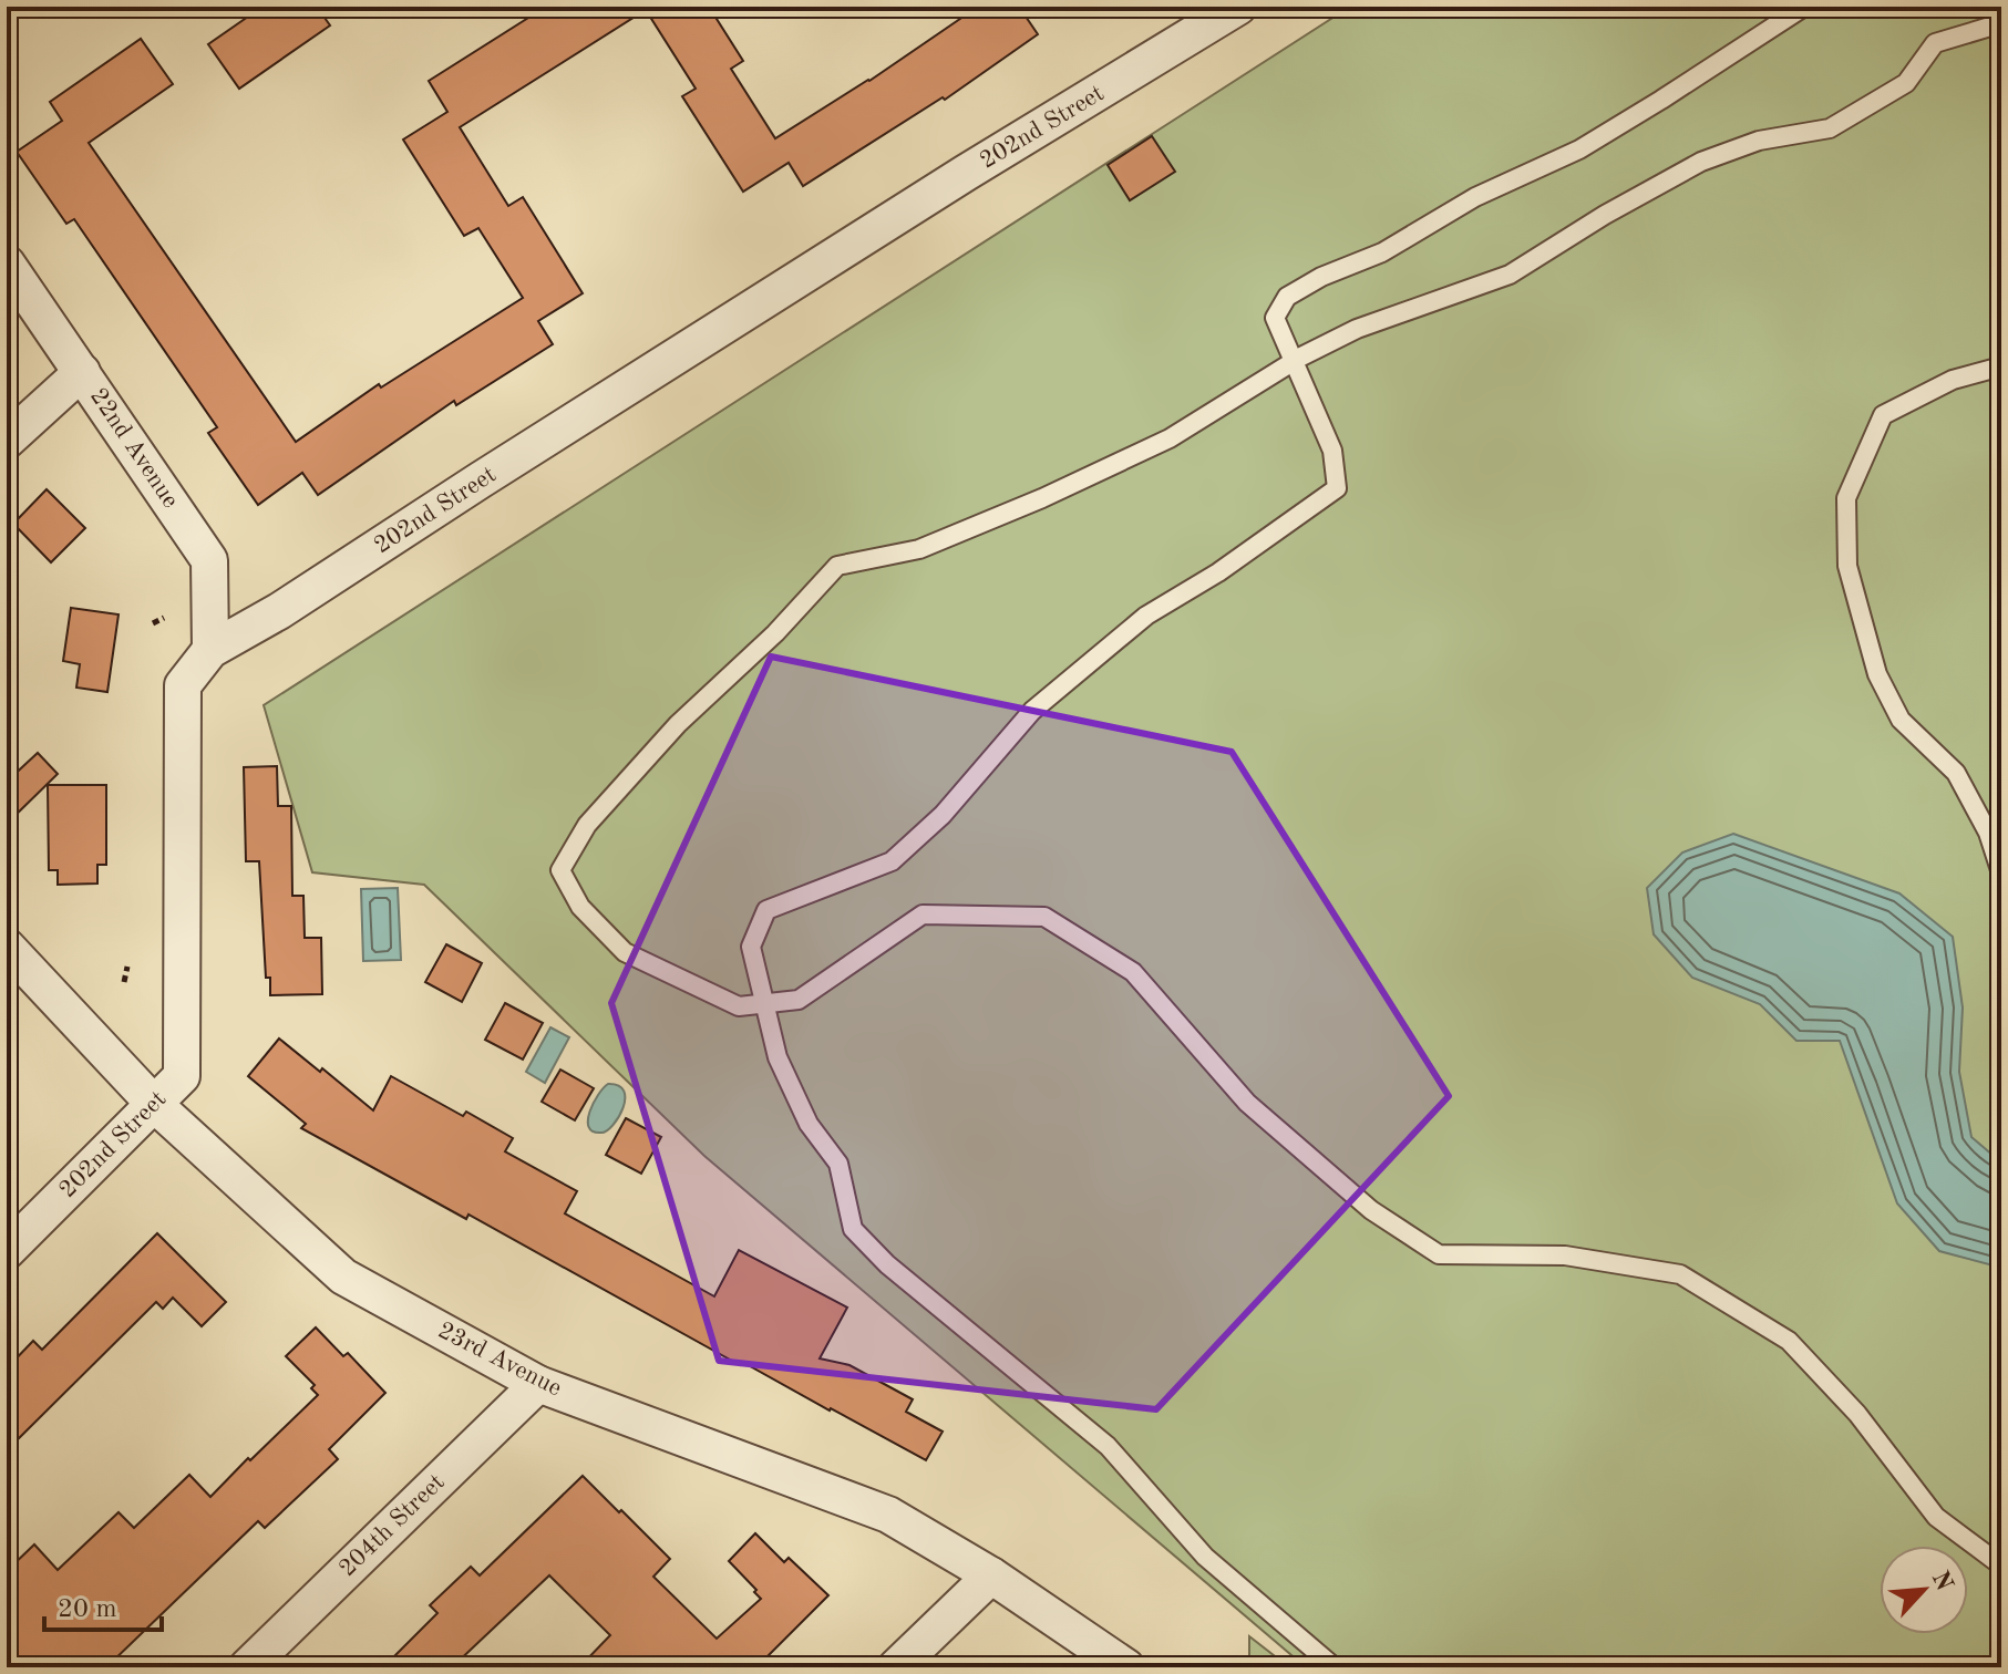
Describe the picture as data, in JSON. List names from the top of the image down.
{
  "streets": {
    "street": [
      "202nd Street",
      "22nd Avenue",
      "23rd Avenue",
      "204th Street"
    ]
  },
  "crossings": [
    ["202nd Street", "22nd Avenue"],
    ["202nd Street", "23rd Avenue"],
    ["23rd Avenue", "204th Street"]
  ],
  "scale_bar": "20 m",
  "north": "top right"
}
